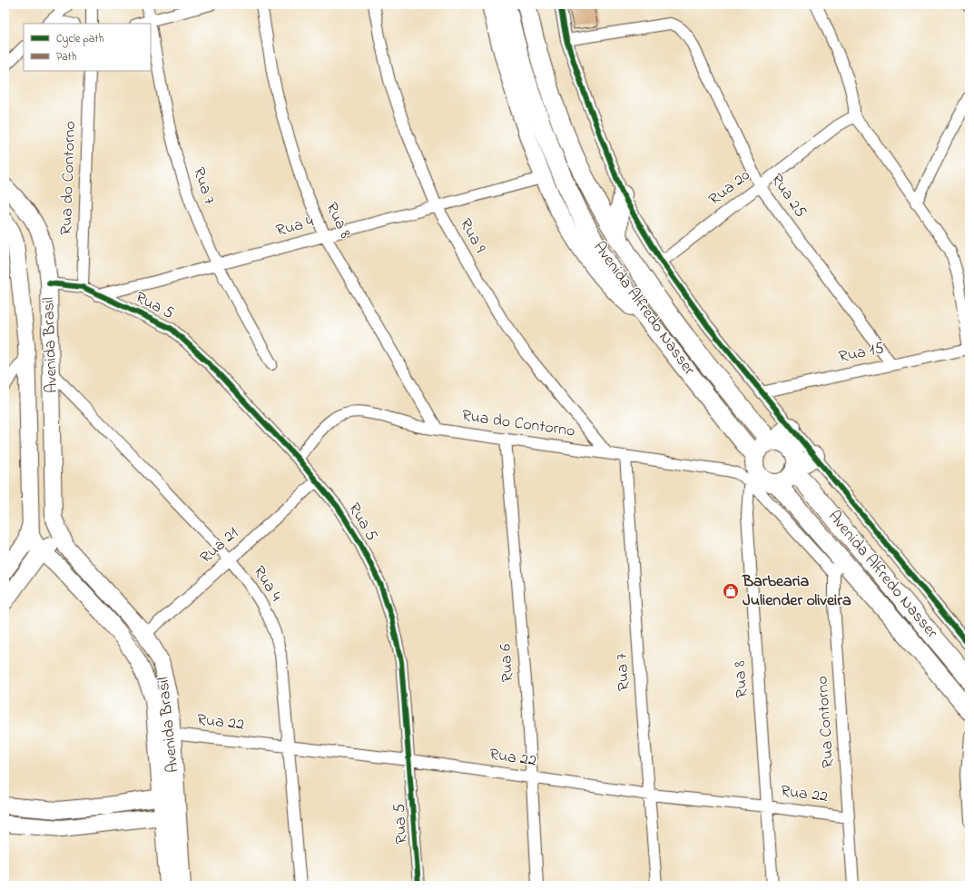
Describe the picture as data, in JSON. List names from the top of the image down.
{
  "streets": {
    "main road": ["Avenida Alfredo Nasser"],
    "street": [
      "Rua do Contorno",
      "Rua 7",
      "Rua 20",
      "Rua 25",
      "Rua 8",
      "Rua 4",
      "Rua 9",
      "Rua 5",
      "Avenida Brasil",
      "Rua 15",
      "Rua 21",
      "Rua 6",
      "Rua Contorno",
      "Rua 22"
    ]
  },
  "crossings": [
    ["Rua do Contorno", "Rua 7"],
    ["Rua do Contorno", "Rua 8"],
    ["Rua do Contorno", "Rua 9"],
    ["Rua do Contorno", "Rua 5"],
    ["Rua do Contorno", "Avenida Alfredo Nasser"],
    ["Rua do Contorno", "Rua 6"],
    ["Rua do Contorno", "Rua Contorno"],
    ["Rua 7", "Rua 4"],
    ["Rua 7", "Rua 22"],
    ["Rua 20", "Rua 25"],
    ["Rua 25", "Rua 15"],
    ["Rua 8", "Rua 4"],
    ["Rua 8", "Avenida Alfredo Nasser"],
    ["Rua 8", "Rua 22"],
    ["Rua 4", "Rua 9"],
    ["Rua 4", "Rua 5"],
    ["Rua 4", "Avenida Brasil"],
    ["Rua 4", "Rua 21"],
    ["Rua 4", "Rua 22"],
    ["Rua 5", "Rua 21"],
    ["Rua 5", "Rua 22"],
    ["Avenida Alfredo Nasser", "Rua Contorno"],
    ["Avenida Brasil", "Rua 21"],
    ["Avenida Brasil", "Rua 22"],
    ["Rua 6", "Rua 22"],
    ["Rua Contorno", "Rua 22"]
  ],
  "places": {
    "shop": ["Barbearia Juliender oliveira"]
  },
  "legend": ["Cycle path", "Path"]
}
